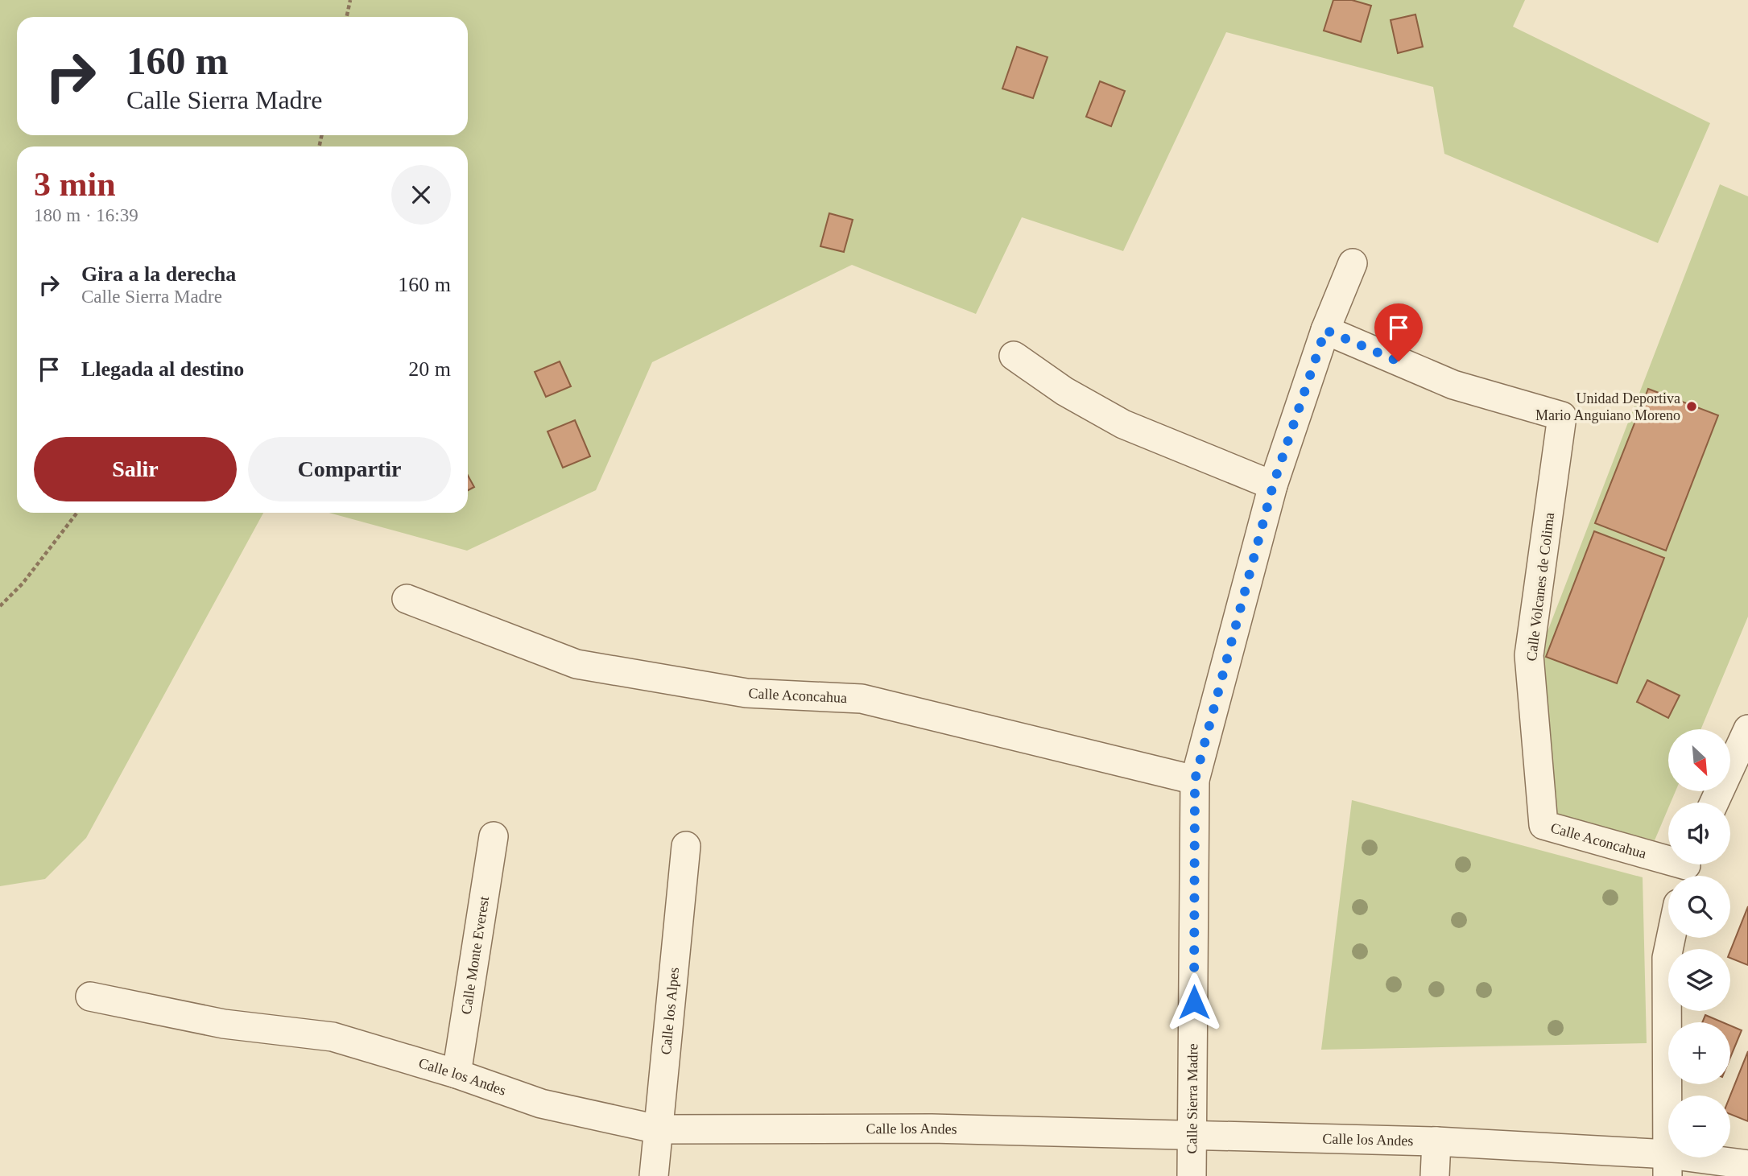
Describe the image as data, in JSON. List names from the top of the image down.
{
  "streets": {
    "street": [
      "Calle Volcanes de Colima",
      "Calle Aconcahua",
      "Calle Monte Everest",
      "Calle los Alpes",
      "Calle los Andes",
      "Calle Sierra Madre"
    ]
  },
  "crossings": [
    ["Calle Volcanes de Colima", "Calle Aconcahua"],
    ["Calle Volcanes de Colima", "Calle Sierra Madre"],
    ["Calle Aconcahua", "Calle Sierra Madre"],
    ["Calle Monte Everest", "Calle los Andes"],
    ["Calle los Alpes", "Calle los Andes"],
    ["Calle los Andes", "Calle Sierra Madre"]
  ],
  "places": ["Unidad Deportiva Mario Anguiano Moreno"],
  "north": "bottom right",
  "page": {
    "turn": ["160 m", "Calle Sierra Madre"],
    "heading": ["3 min", "180 m · 16:39"],
    "list": [
      {
        "name": "Gira a la derecha",
        "note": "Calle Sierra Madre",
        "value": "160 m"
      },
      {
        "name": "Llegada al destino",
        "value": "20 m"
      }
    ],
    "buttons": ["Salir", "Compartir"],
    "map_buttons": ["+", "−"]
  }
}
